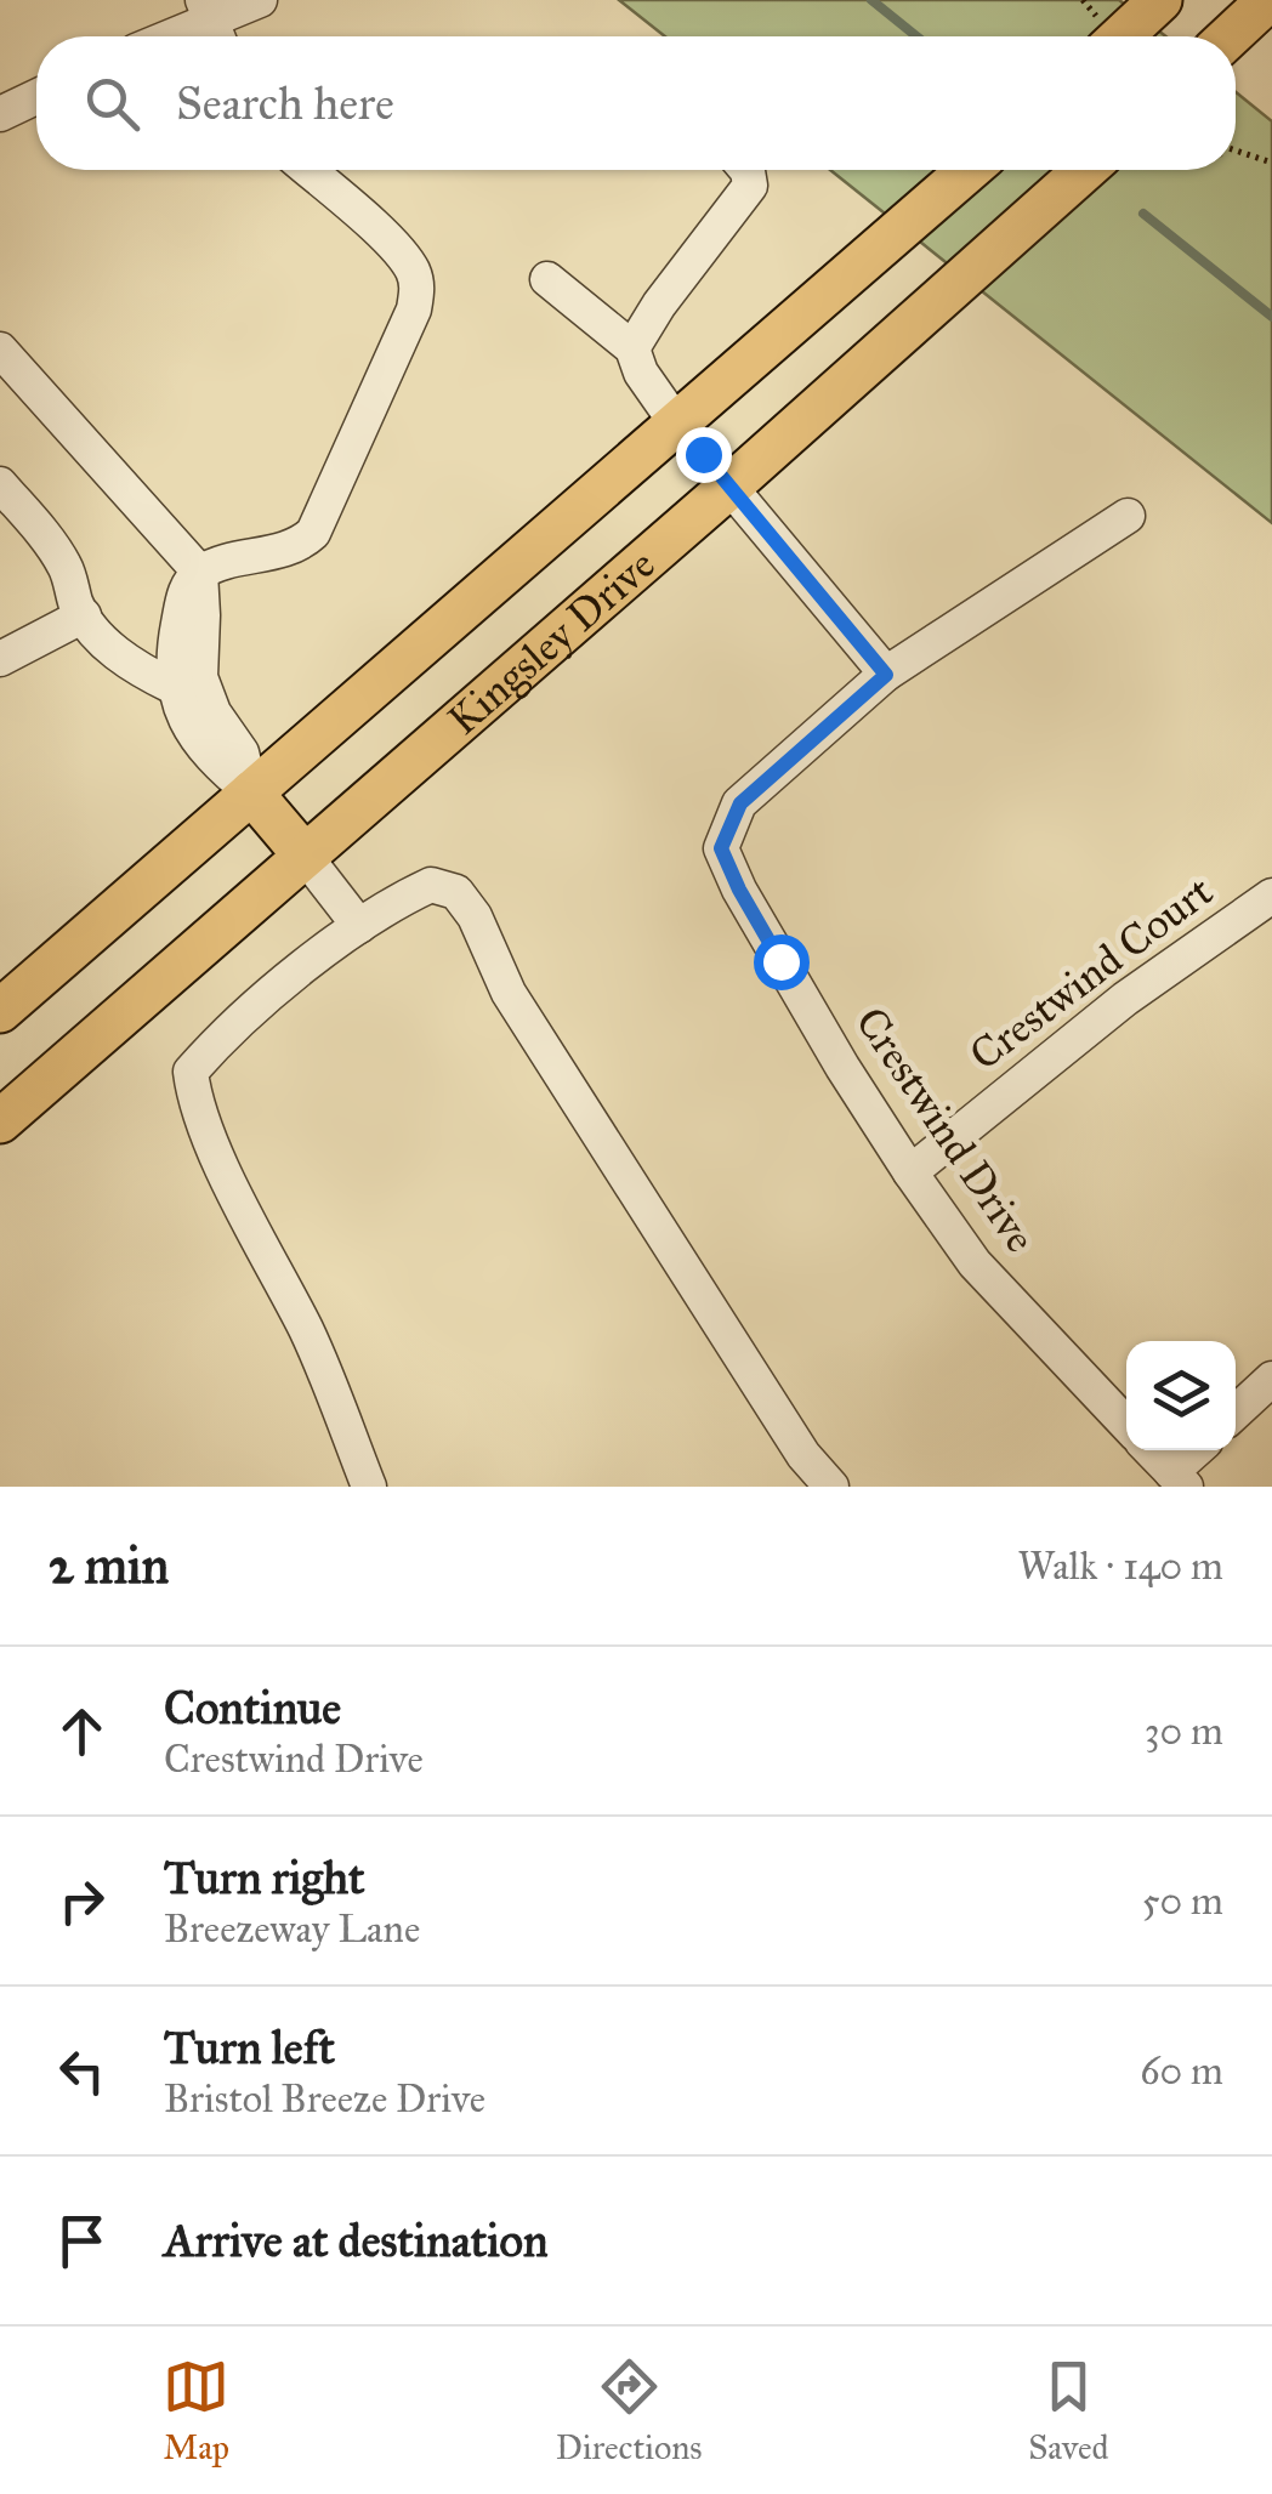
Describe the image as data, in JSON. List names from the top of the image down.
{
  "streets": {
    "main road": ["Kingsley Drive"],
    "street": ["Crestwind Court", "Crestwind Drive"]
  },
  "crossings": [
    ["Crestwind Court", "Crestwind Drive"]
  ],
  "page": {
    "search": "Search here",
    "heading": ["2 min", "Walk · 140 m"],
    "list": [
      ["Continue", "Crestwind Drive", "30 m"],
      ["Turn right", "Breezeway Lane", "50 m"],
      ["Turn left", "Bristol Breeze Drive", "60 m"],
      "Arrive at destination"
    ],
    "nav": ["Map", "Directions", "Saved"]
  }
}
